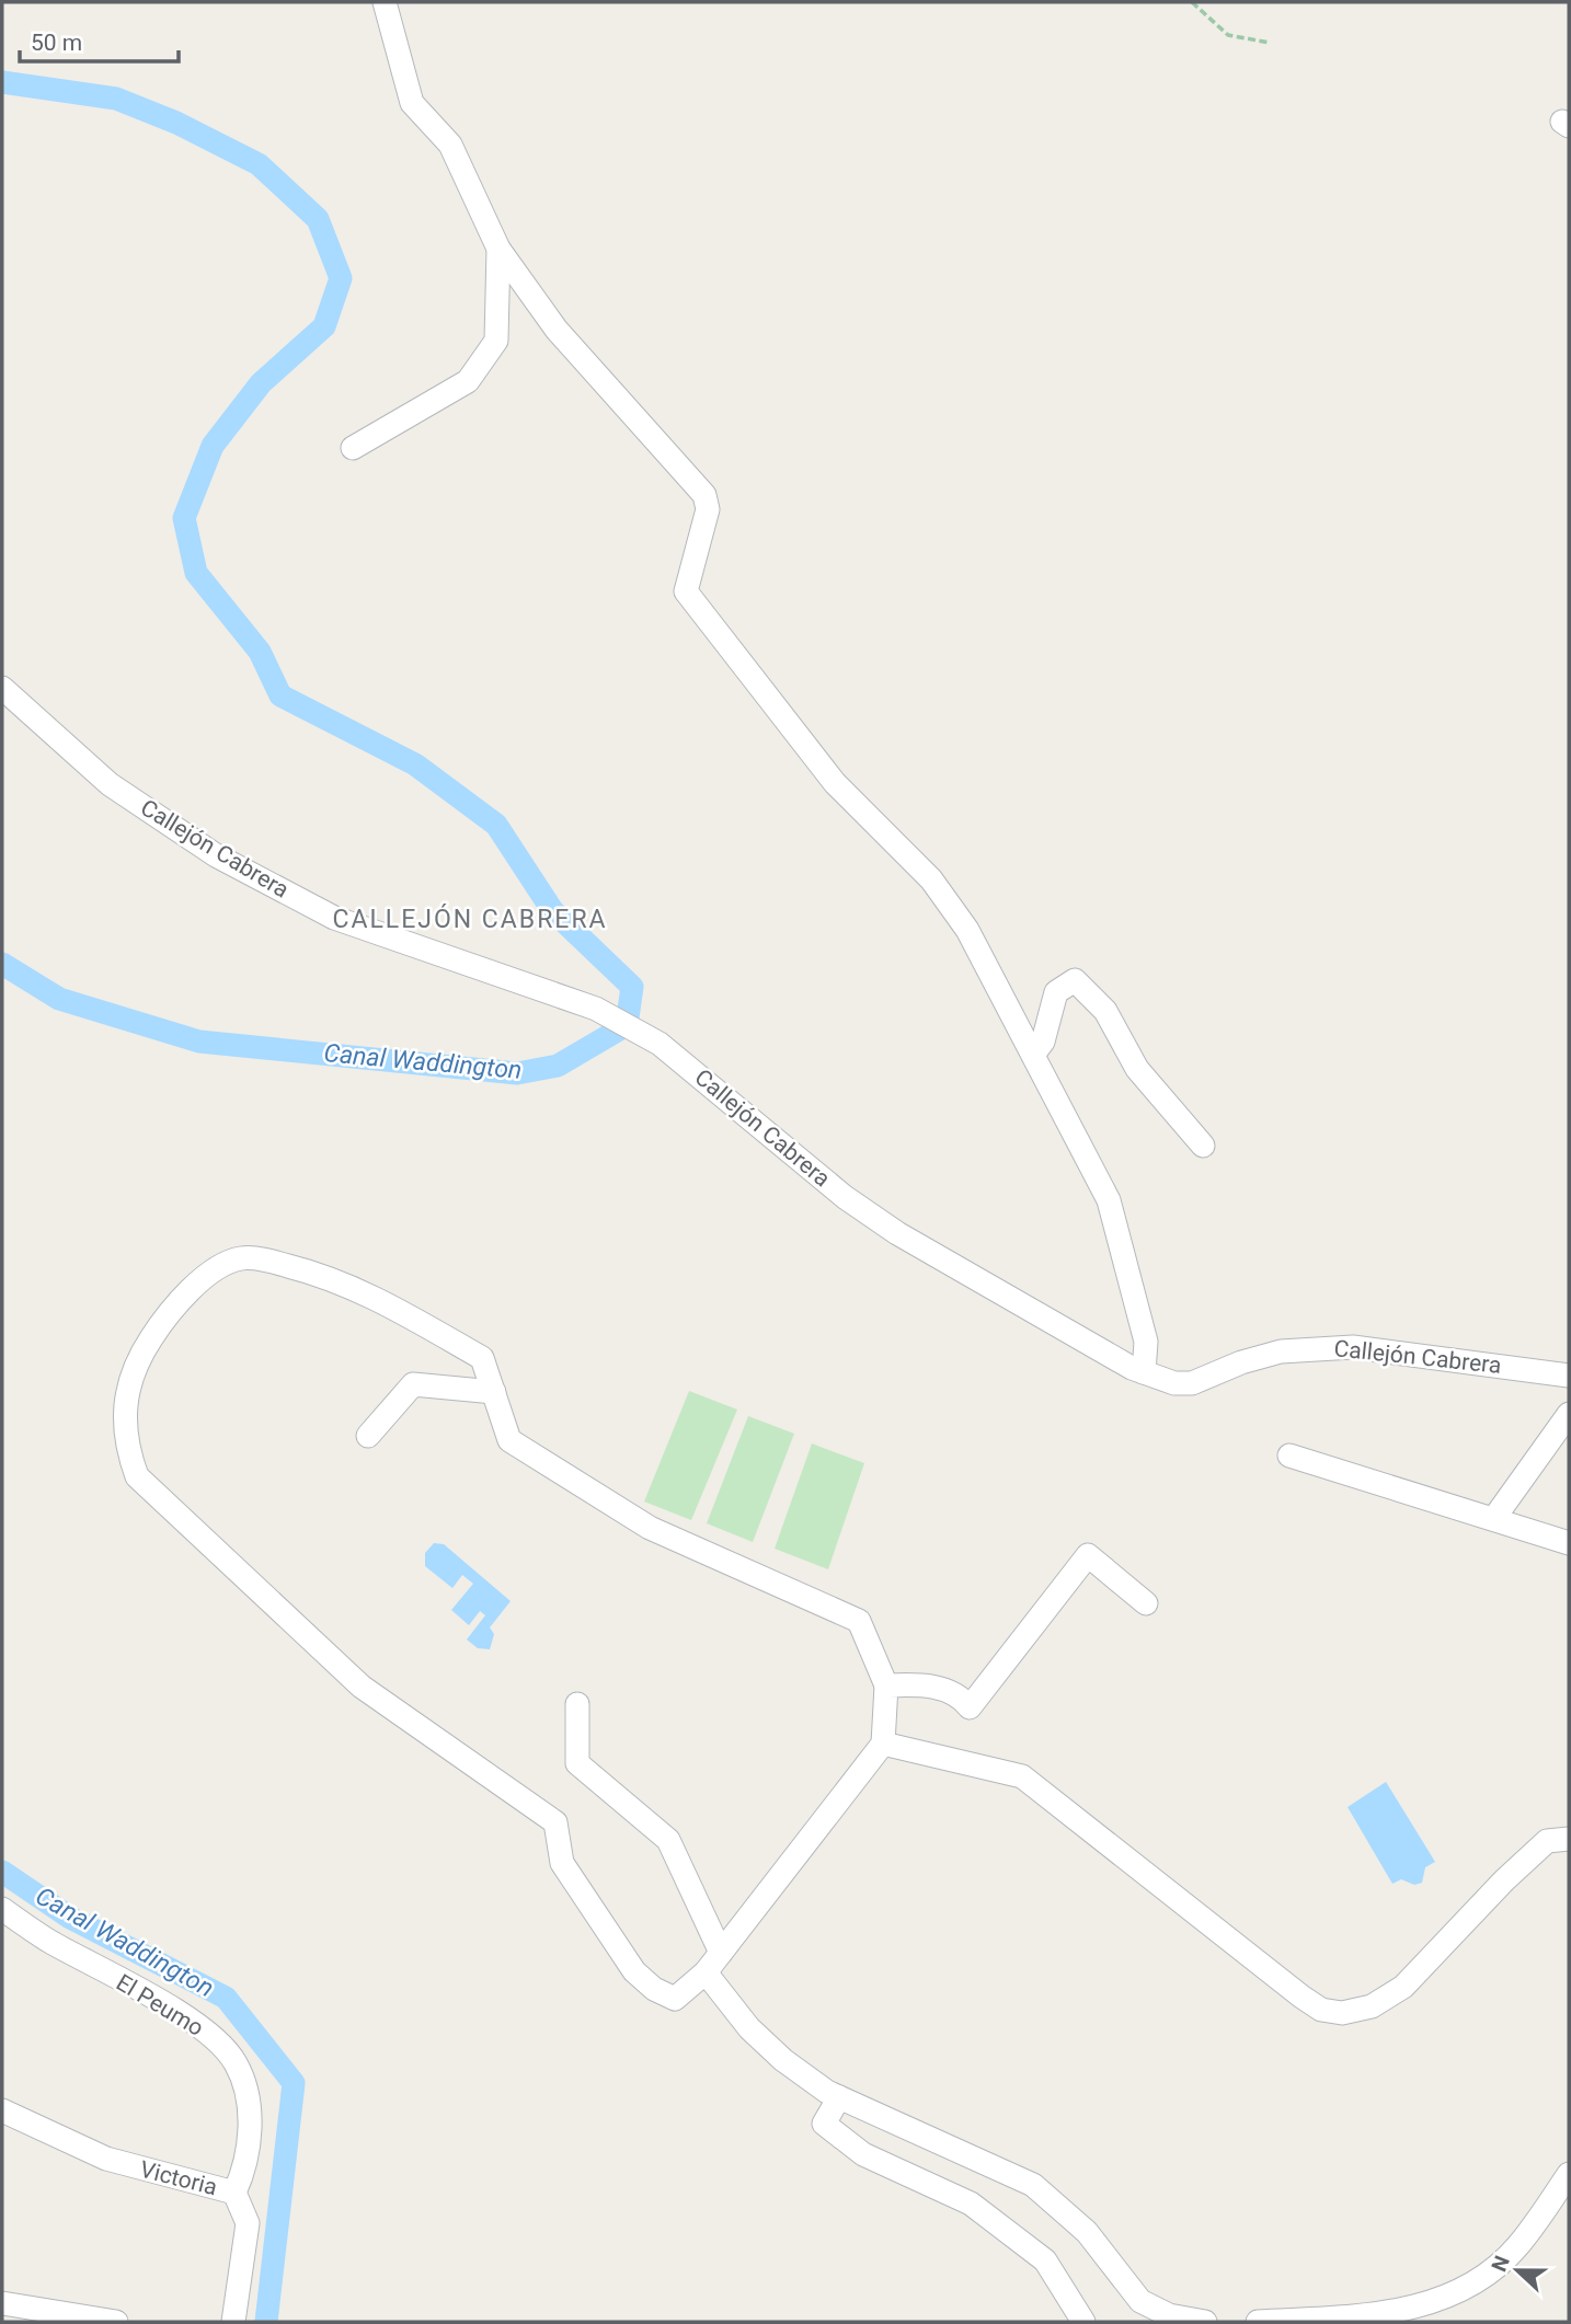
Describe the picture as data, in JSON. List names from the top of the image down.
{
  "streets": {
    "street": ["Callejón Cabrera", "El Peumo", "Victoria"]
  },
  "crossings": [
    ["El Peumo", "Victoria"]
  ],
  "districts": ["CALLEJÓN CABRERA"],
  "water": ["Canal Waddington"],
  "scale_bar": "50 m",
  "north": "left"
}
